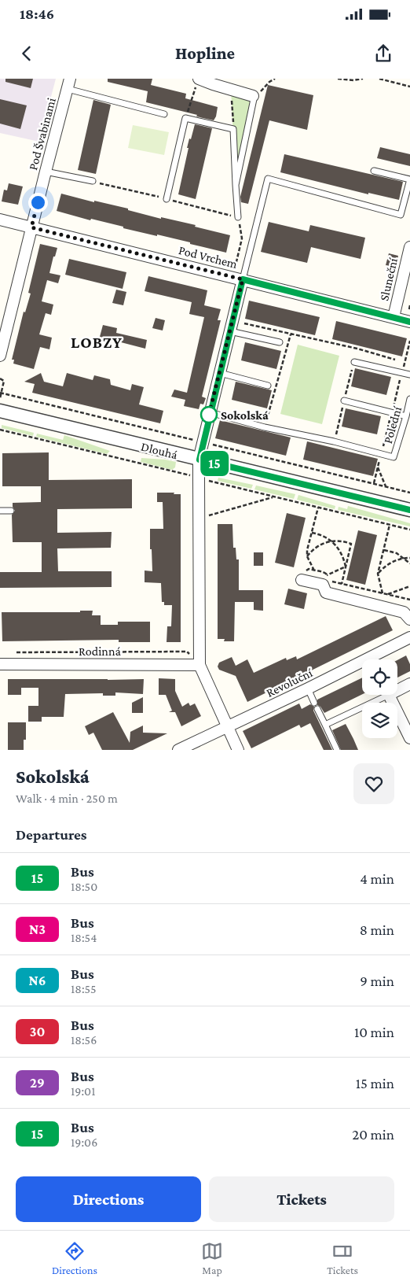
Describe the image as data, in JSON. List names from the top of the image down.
{
  "streets": {
    "street": [
      "Pod Švabinami",
      "Pod Vrchem",
      "Sluneční",
      "Dlouhá",
      "Rodinná",
      "Revoluční"
    ],
    "lane": ["Polední"]
  },
  "crossings": [
    ["Pod Švabinami", "Pod Vrchem"],
    ["Pod Vrchem", "Sluneční"]
  ],
  "districts": ["LOBZY"],
  "places": ["Sokolská"],
  "lines": ["bus line 15"],
  "page": {
    "status": "18:46",
    "header": "Hopline",
    "on_map": "15",
    "heading": [
      ["Sokolská", "Walk · 4 min · 250 m"],
      "Departures"
    ],
    "list": [
      {
        "mark": "15",
        "name": "Bus",
        "note": "18:50",
        "value": "4 min"
      },
      {
        "mark": "N3",
        "name": "Bus",
        "note": "18:54",
        "value": "8 min"
      },
      {
        "mark": "N6",
        "name": "Bus",
        "note": "18:55",
        "value": "9 min"
      },
      {
        "mark": "30",
        "name": "Bus",
        "note": "18:56",
        "value": "10 min"
      },
      {
        "mark": "29",
        "name": "Bus",
        "note": "19:01",
        "value": "15 min"
      },
      {
        "mark": "15",
        "name": "Bus",
        "note": "19:06",
        "value": "20 min"
      }
    ],
    "buttons": ["Directions", "Tickets"],
    "tabs": ["Directions", "Map", "Tickets"]
  }
}
